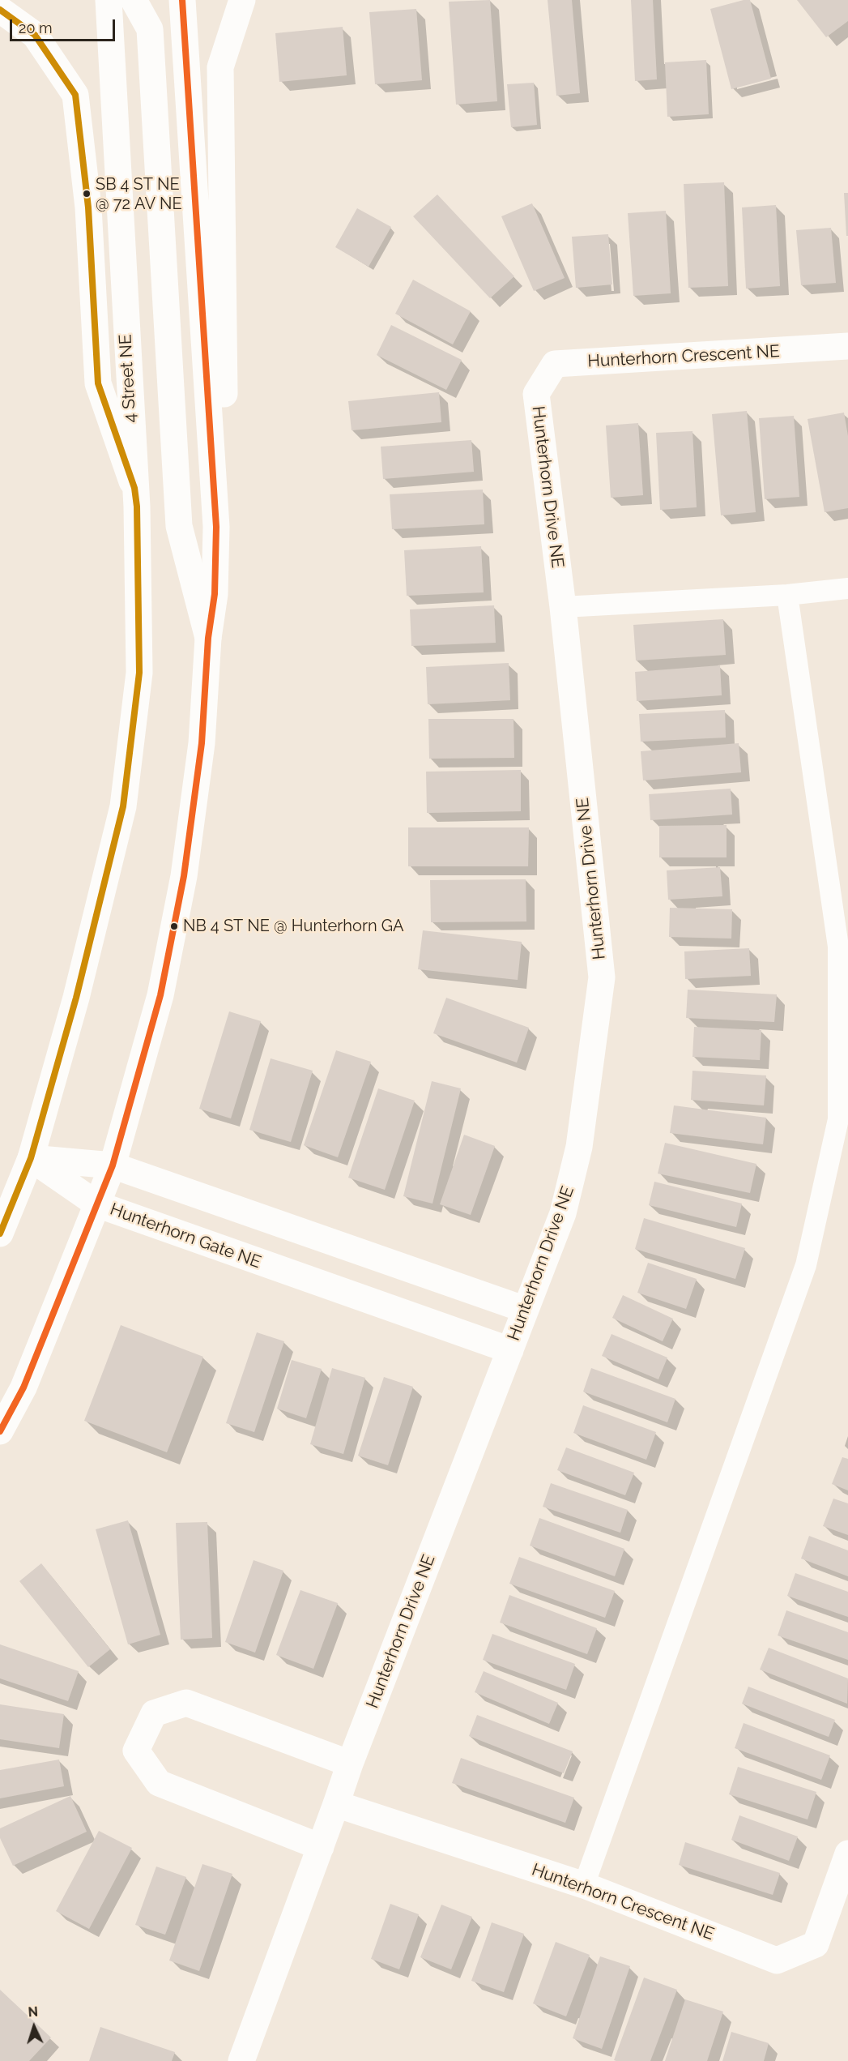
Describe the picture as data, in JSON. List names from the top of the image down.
{
  "streets": {
    "street": [
      "Hunterhorn Crescent NE",
      "4 Street NE",
      "Hunterhorn Drive NE",
      "Hunterhorn Gate NE"
    ]
  },
  "crossings": [
    ["Hunterhorn Crescent NE", "Hunterhorn Drive NE"],
    ["4 Street NE", "Hunterhorn Gate NE"],
    ["Hunterhorn Drive NE", "Hunterhorn Gate NE"]
  ],
  "places": ["SB 4 ST NE @ 72 AV NE", "NB 4 ST NE @ Hunterhorn GA"],
  "scale_bar": "20 m",
  "north": "top"
}
